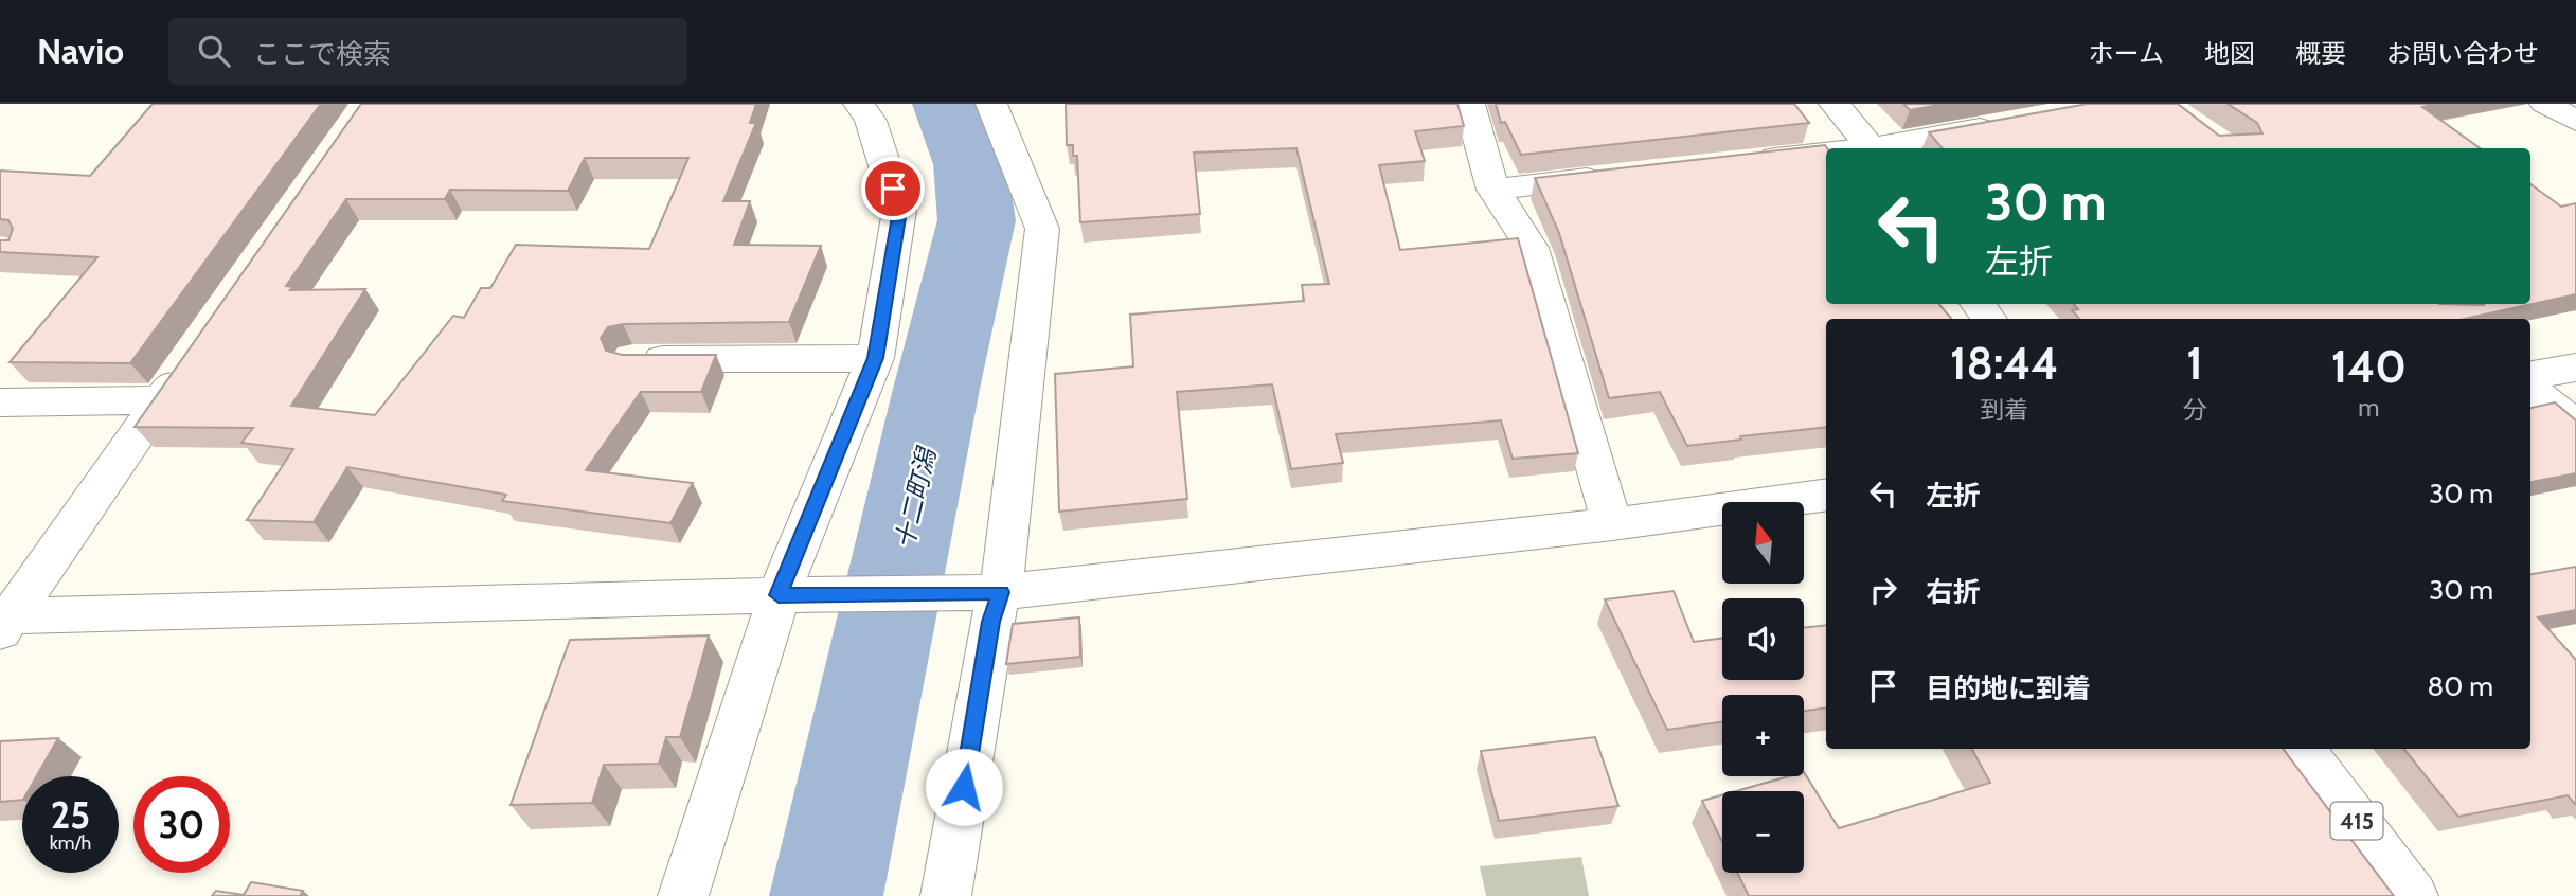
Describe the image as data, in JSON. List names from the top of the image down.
{
  "streets": {
    "main road": ["415"]
  },
  "water": ["十二町潟"],
  "north": "top",
  "page": {
    "header": "Navio",
    "search": "ここで検索",
    "nav": [
      "ホーム",
      "地図",
      "概要",
      "お問い合わせ"
    ],
    "turn": ["30 m", "左折"],
    "eta": [
      "18:44",
      "到着",
      "1",
      "分",
      "140",
      "m"
    ],
    "list": [
      {
        "name": "左折",
        "value": "30 m"
      },
      {
        "name": "右折",
        "value": "30 m"
      },
      {
        "name": "目的地に到着",
        "value": "80 m"
      }
    ],
    "map_buttons": ["+", "−"],
    "speed": "25 km/h",
    "limit": "30"
  }
}
